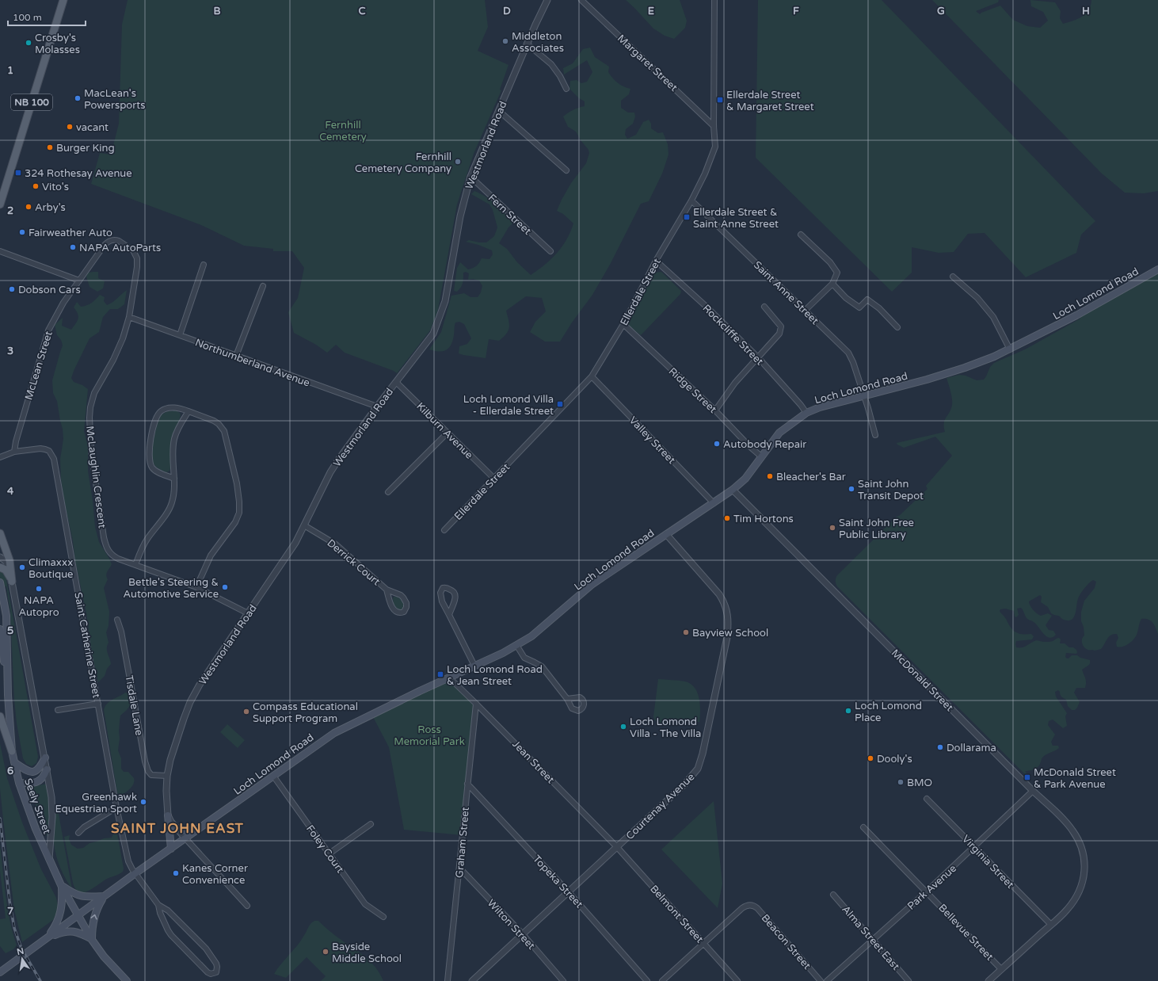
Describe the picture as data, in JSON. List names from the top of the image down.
{
  "streets": {
    "main road": ["NB 100", "Loch Lomond Road", "Seely Street"],
    "street": [
      "Margaret Street",
      "Westmorland Road",
      "Fern Street",
      "Ellerdale Street",
      "Saint Anne Street",
      "Rockcliffe Street",
      "Northumberland Avenue",
      "McLean Street",
      "Ridge Street",
      "Kilburn Avenue",
      "Valley Street",
      "McLaughlin Crescent",
      "Derrick Court",
      "Saint Catherine Street",
      "McDonald Street",
      "Tisdale Lane",
      "Jean Street",
      "Courtenay Avenue",
      "Graham Street",
      "Foley Court",
      "Virginia Street",
      "Topeka Street",
      "Park Avenue",
      "Belmont Street",
      "Wilton Street",
      "Bellevue Street",
      "Alma Street East",
      "Beacon Street"
    ]
  },
  "crossings": [
    ["Margaret Street", "Ellerdale Street"],
    ["Westmorland Road", "Fern Street"],
    ["Westmorland Road", "Northumberland Avenue"],
    ["Westmorland Road", "Kilburn Avenue"],
    ["Westmorland Road", "McLaughlin Crescent"],
    ["Westmorland Road", "Derrick Court"],
    ["Westmorland Road", "Tisdale Lane"],
    ["Ellerdale Street", "Saint Anne Street"],
    ["Ellerdale Street", "Rockcliffe Street"],
    ["Ellerdale Street", "Ridge Street"],
    ["Ellerdale Street", "Kilburn Avenue"],
    ["Ellerdale Street", "Valley Street"],
    ["Saint Anne Street", "Loch Lomond Road"],
    ["Loch Lomond Road", "Rockcliffe Street"],
    ["Loch Lomond Road", "Ridge Street"],
    ["Loch Lomond Road", "Valley Street"],
    ["Loch Lomond Road", "Saint Catherine Street"],
    ["Loch Lomond Road", "McDonald Street"],
    ["Loch Lomond Road", "Jean Street"],
    ["Loch Lomond Road", "Seely Street"],
    ["Loch Lomond Road", "Courtenay Avenue"],
    ["Loch Lomond Road", "Foley Court"],
    ["Northumberland Avenue", "McLaughlin Crescent"],
    ["McLean Street", "McLaughlin Crescent"],
    ["McLean Street", "Saint Catherine Street"],
    ["McDonald Street", "Virginia Street"],
    ["McDonald Street", "Park Avenue"],
    ["McDonald Street", "Bellevue Street"],
    ["Jean Street", "Courtenay Avenue"],
    ["Jean Street", "Graham Street"],
    ["Jean Street", "Belmont Street"],
    ["Courtenay Avenue", "Topeka Street"],
    ["Courtenay Avenue", "Belmont Street"],
    ["Courtenay Avenue", "Wilton Street"],
    ["Graham Street", "Topeka Street"],
    ["Graham Street", "Wilton Street"],
    ["Virginia Street", "Park Avenue"],
    ["Park Avenue", "Bellevue Street"],
    ["Park Avenue", "Alma Street East"],
    ["Belmont Street", "Beacon Street"]
  ],
  "districts": ["SAINT JOHN EAST"],
  "parks": ["Fernhill Cemetery", "Ross Memorial Park"],
  "places": {
    "other": [
      "Middleton Associates",
      "Crosby's Molasses",
      "MacLean's Powersports",
      "vacant",
      "Burger King",
      "Fernhill Cemetery Company",
      "Vito's",
      "Arby's",
      "Fairweather Auto",
      "NAPA AutoParts",
      "Dobson Cars",
      "Autobody Repair",
      "Bleacher's Bar",
      "Saint John Transit Depot",
      "Tim Hortons",
      "Saint John Free Public Library",
      "Climaxxx Boutique",
      "Bettle's Steering & Automotive Service",
      "NAPA Autopro",
      "Bayview School",
      "Loch Lomond Place",
      "Compass Educational Support Program",
      "Loch Lomond Villa - The Villa",
      "Dollarama",
      "Dooly's",
      "BMO",
      "Greenhawk Equestrian Sport",
      "Kanes Corner Convenience",
      "Bayside Middle School"
    ],
    "transit": [
      "Ellerdale Street & Margaret Street",
      "324 Rothesay Avenue",
      "Ellerdale Street & Saint Anne Street",
      "Loch Lomond Villa - Ellerdale Street",
      "Loch Lomond Road & Jean Street",
      "McDonald Street & Park Avenue"
    ]
  },
  "scale_bar": "100 m",
  "north": "top",
  "grid": {
    "columns": [
      "B",
      "C",
      "D",
      "E",
      "F",
      "G",
      "H"
    ],
    "rows": [
      "1",
      "2",
      "3",
      "4",
      "5",
      "6",
      "7"
    ]
  }
}
